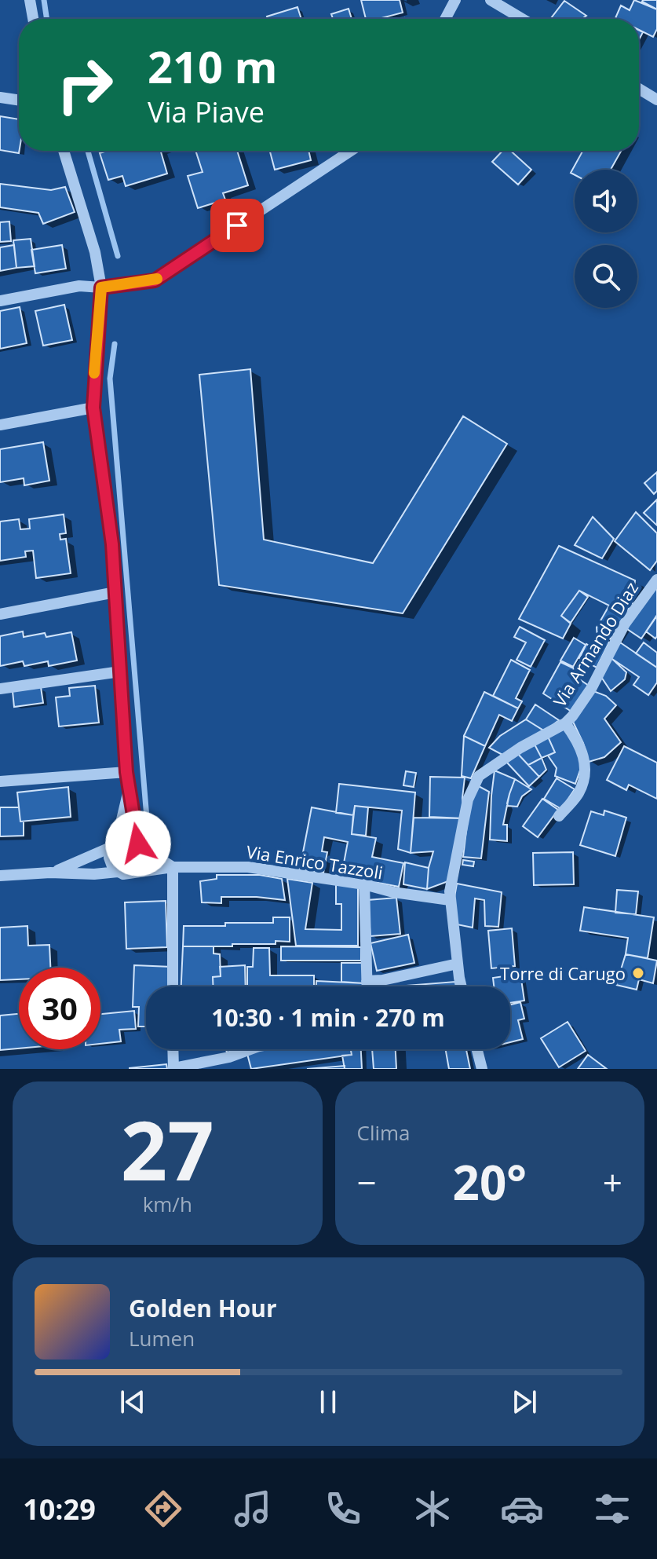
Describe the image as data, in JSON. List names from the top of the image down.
{
  "streets": {
    "street": ["Via Armando Diaz", "Via Enrico Tazzoli"]
  },
  "crossings": [
    ["Via Armando Diaz", "Via Enrico Tazzoli"]
  ],
  "places": ["Torre di Carugo"],
  "page": {
    "turn": ["210 m", "Via Piave"],
    "limit": "30",
    "trip": "10:30 · 1 min · 270 m",
    "tile": [
      ["27", "km/h"],
      "Clima"
    ],
    "heat": ["−", "20°", "+"],
    "song": ["Golden Hour", "Lumen"],
    "tabs": "10:29"
  }
}
